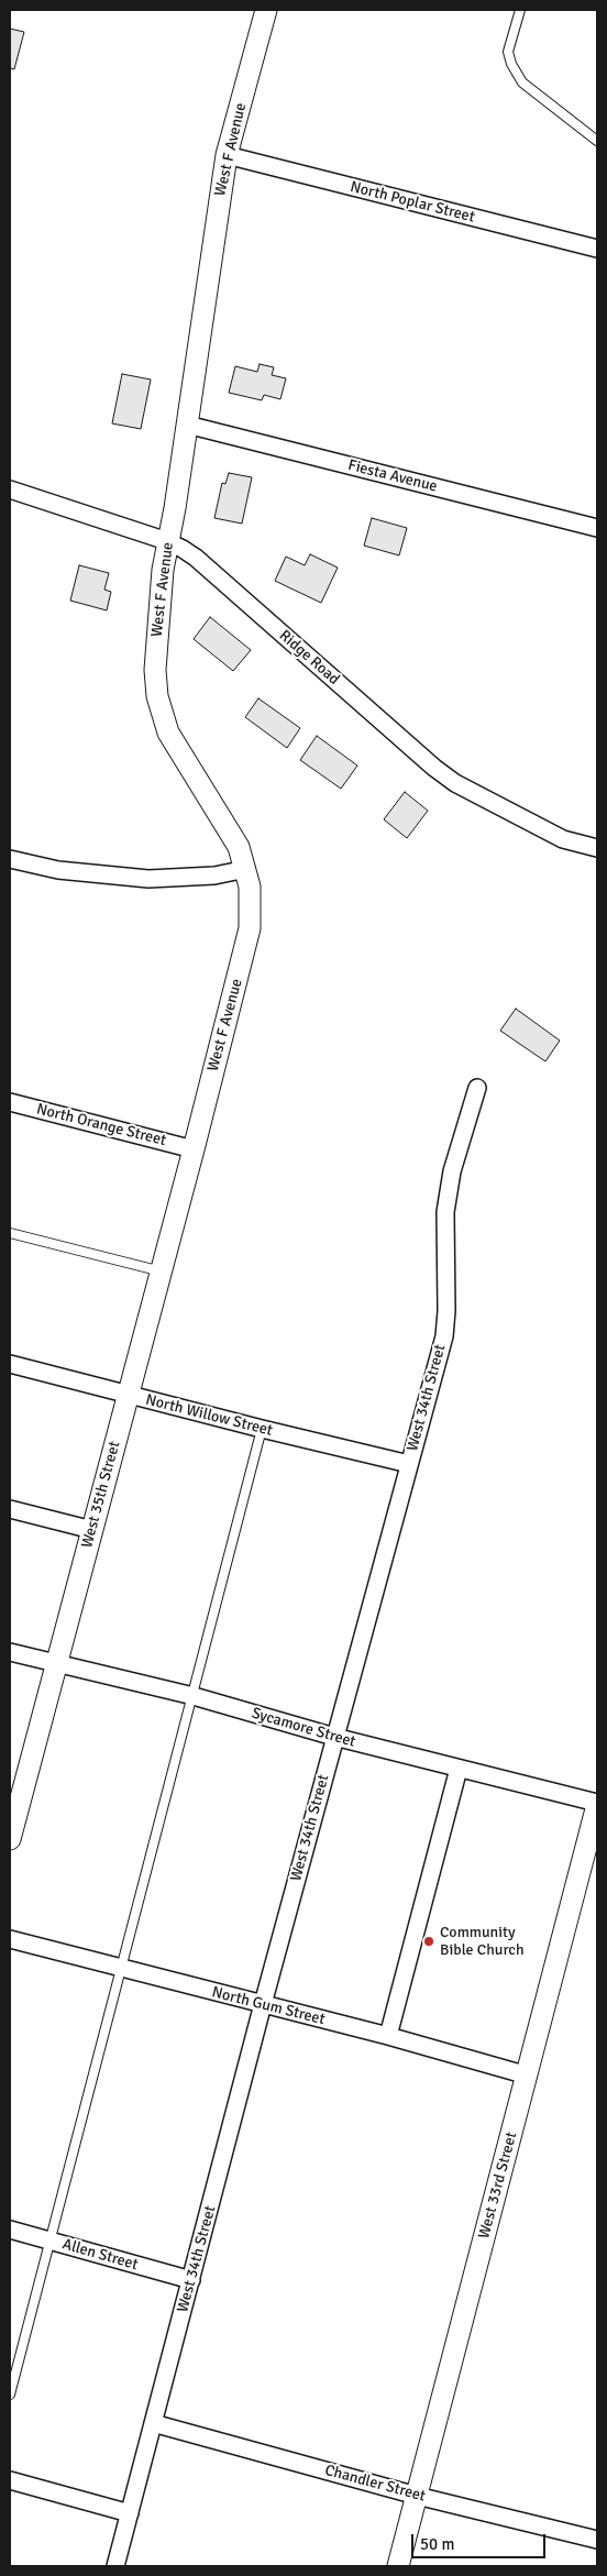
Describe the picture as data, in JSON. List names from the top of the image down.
{
  "streets": {
    "street": [
      "West F Avenue",
      "North Poplar Street",
      "Fiesta Avenue",
      "Ridge Road",
      "North Orange Street",
      "West 34th Street",
      "North Willow Street",
      "West 35th Street",
      "Sycamore Street",
      "North Gum Street",
      "West 33rd Street",
      "Allen Street",
      "Chandler Street"
    ]
  },
  "crossings": [
    ["West F Avenue", "North Poplar Street"],
    ["West F Avenue", "Fiesta Avenue"],
    ["West F Avenue", "Ridge Road"],
    ["West F Avenue", "North Orange Street"],
    ["West F Avenue", "West 35th Street"],
    ["North Orange Street", "West 35th Street"],
    ["West 34th Street", "North Willow Street"],
    ["West 34th Street", "Sycamore Street"],
    ["West 34th Street", "North Gum Street"],
    ["West 34th Street", "Allen Street"],
    ["West 34th Street", "Chandler Street"],
    ["North Willow Street", "West 35th Street"],
    ["West 35th Street", "Sycamore Street"],
    ["Sycamore Street", "West 33rd Street"],
    ["North Gum Street", "West 33rd Street"],
    ["West 33rd Street", "Chandler Street"]
  ],
  "places": ["Community Bible Church"],
  "scale_bar": "50 m"
}
